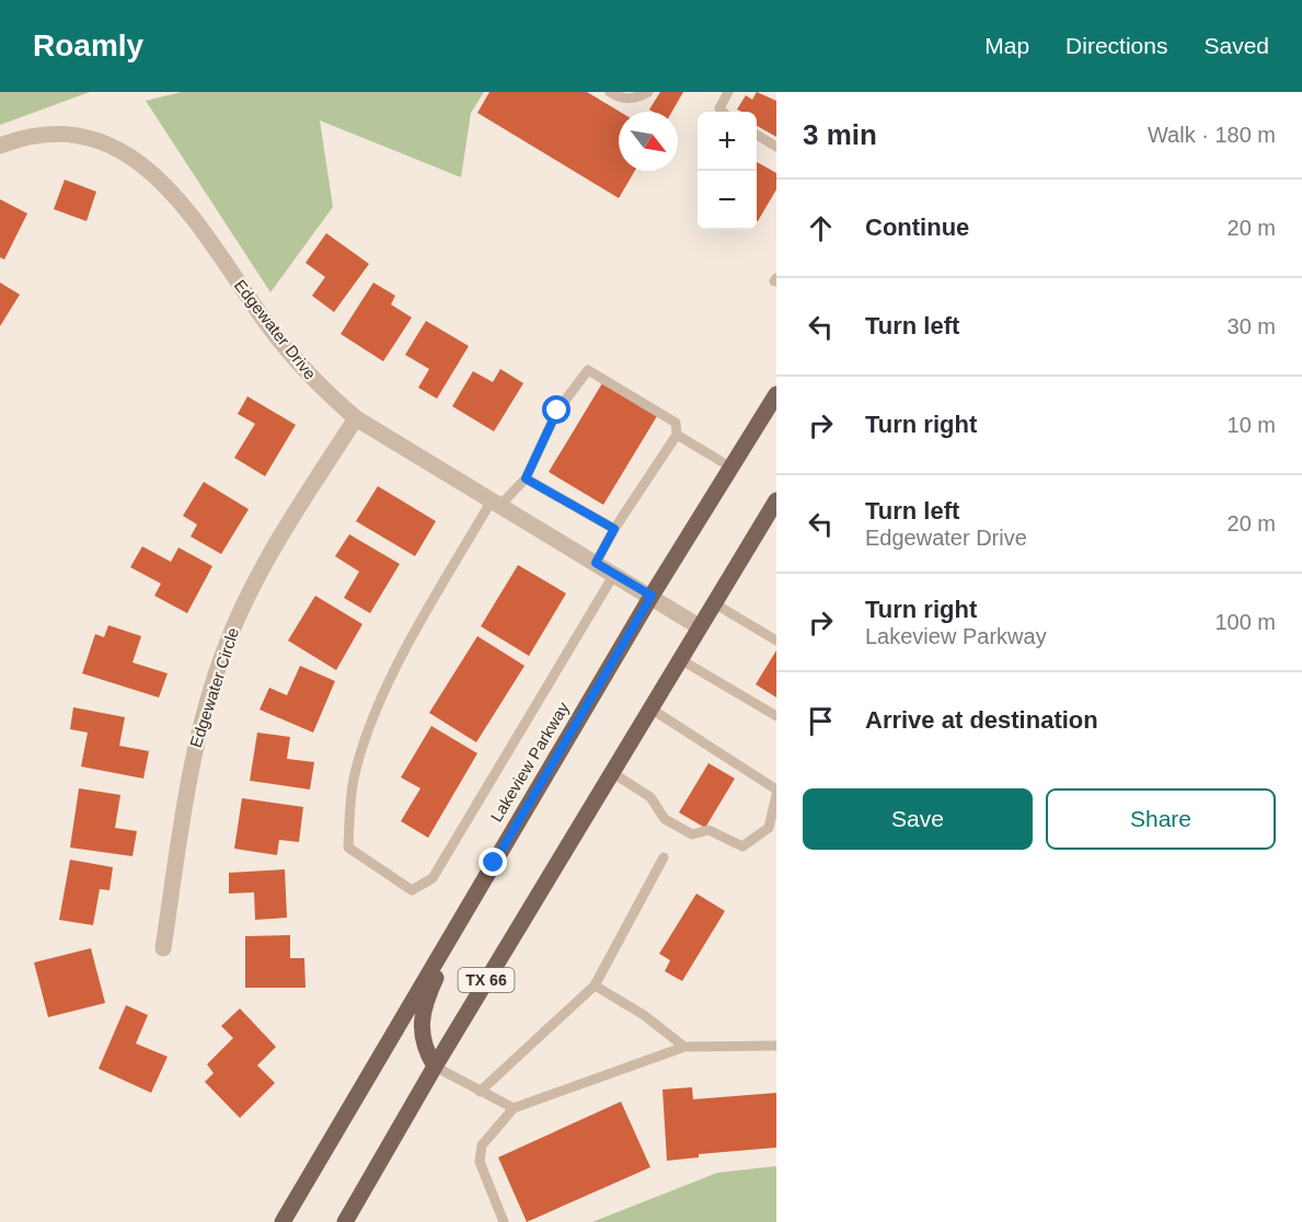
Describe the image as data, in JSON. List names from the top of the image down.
{
  "streets": {
    "main road": ["Lakeview Parkway", "TX 66"],
    "street": ["Edgewater Drive", "Edgewater Circle"]
  },
  "crossings": [
    ["Edgewater Drive", "Edgewater Circle"],
    ["Edgewater Drive", "Lakeview Parkway"],
    ["Edgewater Drive", "TX 66"]
  ],
  "north": "bottom right",
  "page": {
    "header": "Roamly",
    "nav": ["Map", "Directions", "Saved"],
    "heading": ["3 min", "Walk · 180 m"],
    "map_buttons": ["+", "−"],
    "list": [
      ["Continue", "20 m"],
      ["Turn left", "30 m"],
      ["Turn right", "10 m"],
      ["Turn left", "Edgewater Drive", "20 m"],
      ["Turn right", "Lakeview Parkway", "100 m"],
      "Arrive at destination"
    ],
    "buttons": ["Save", "Share"]
  }
}
